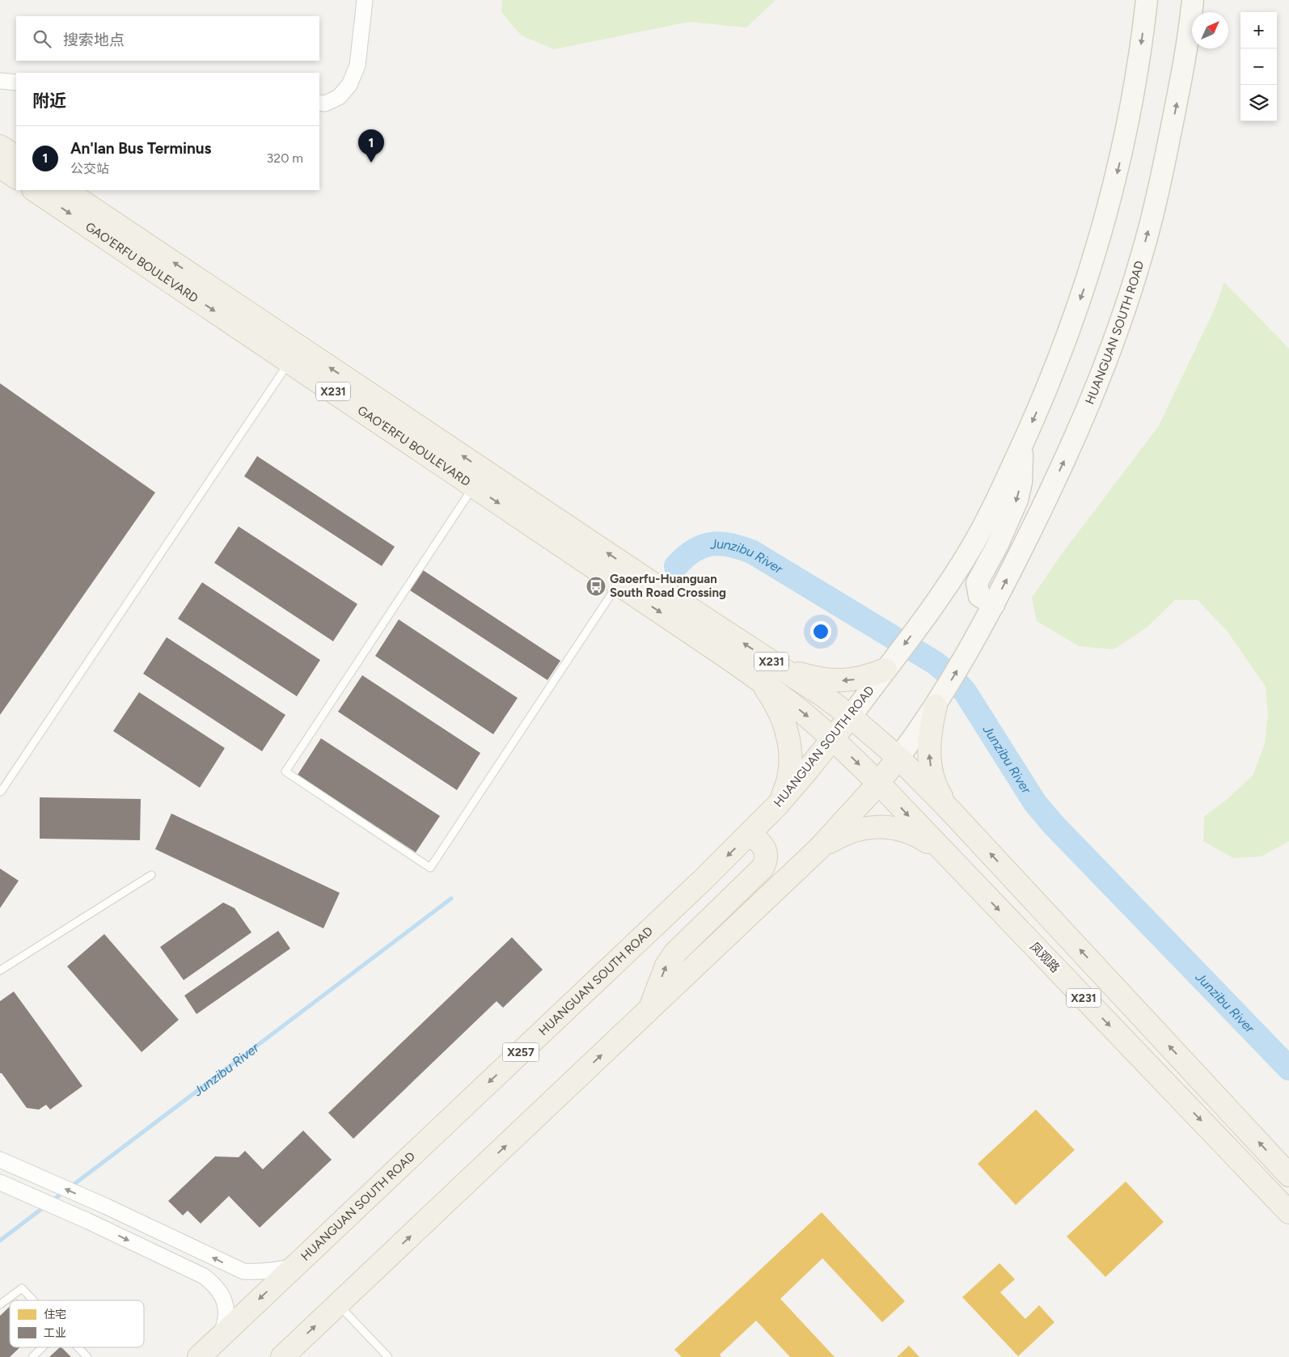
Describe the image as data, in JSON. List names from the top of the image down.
{
  "streets": {
    "main road": [
      "GAO'ERFU BOULEVARD",
      "HUANGUAN SOUTH ROAD",
      "X231",
      "凤观路",
      "X257"
    ]
  },
  "crossings": [
    ["GAO'ERFU BOULEVARD", "X231"],
    ["HUANGUAN SOUTH ROAD", "X231"],
    ["HUANGUAN SOUTH ROAD", "凤观路"],
    ["X231", "凤观路"]
  ],
  "water": ["Junzibu River"],
  "places": {
    "bus stop": ["Gaoerfu-Huanguan South Road Crossing"]
  },
  "legend": ["住宅", "工业"],
  "north": "top right",
  "page": {
    "map_buttons": ["+", "−"],
    "search": "搜索地点",
    "heading": "附近",
    "list": [
      {
        "mark": "1",
        "name": "An'lan Bus Terminus",
        "note": "公交站",
        "value": "320 m"
      }
    ],
    "pins": "1"
  }
}
